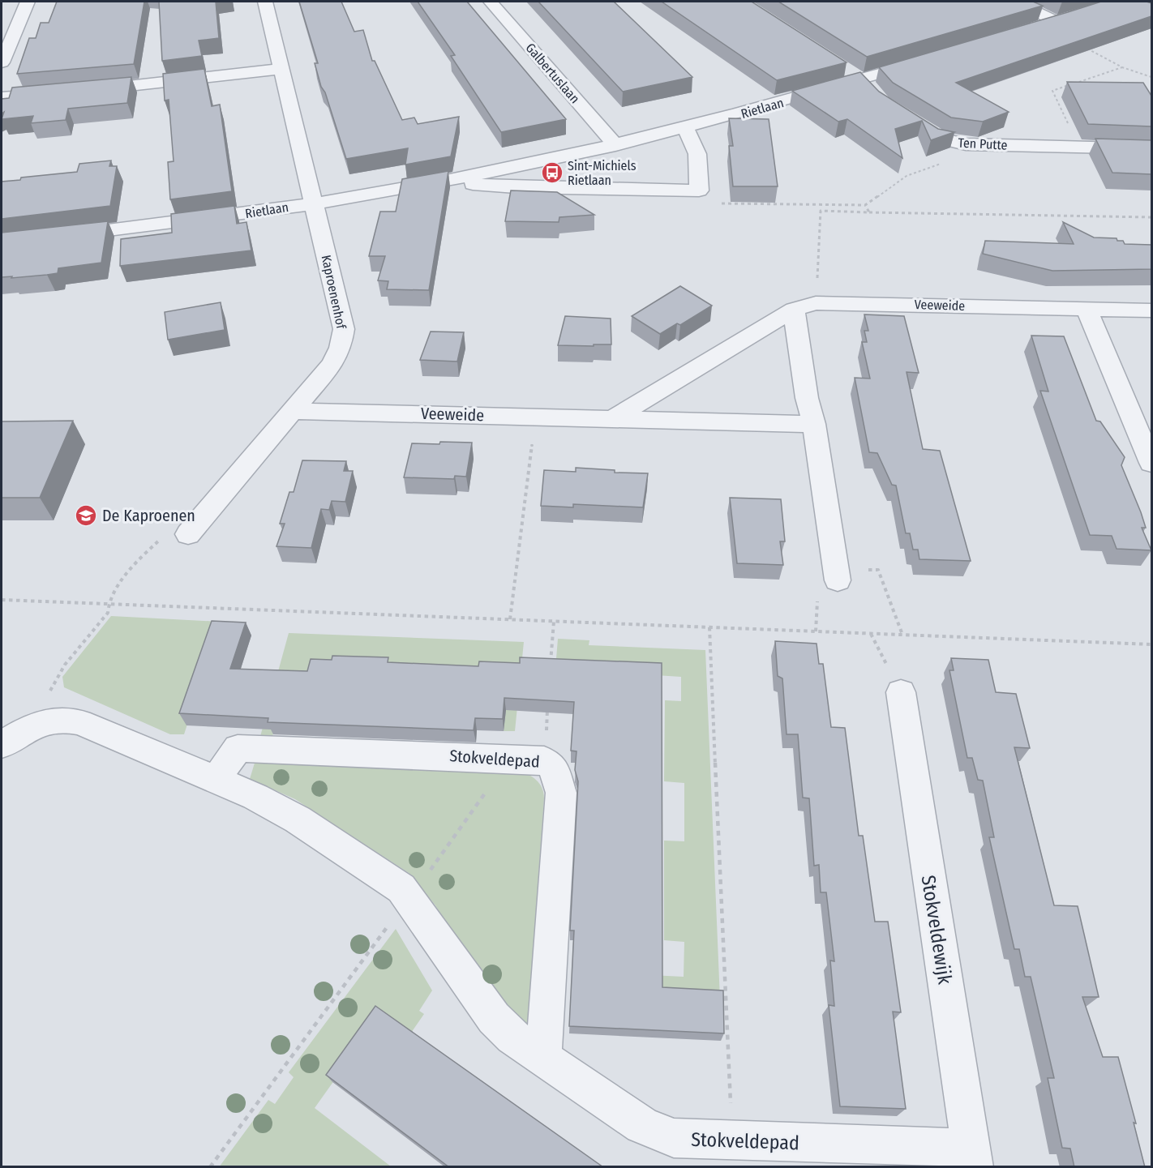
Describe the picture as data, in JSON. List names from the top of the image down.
{
  "streets": {
    "street": [
      "Galbertuslaan",
      "Rietlaan",
      "Ten Putte",
      "Kaproenenhof",
      "Veeweide",
      "Stokveldepad",
      "Stokveldewijk"
    ]
  },
  "crossings": [
    ["Galbertuslaan", "Rietlaan"],
    ["Rietlaan", "Kaproenenhof"],
    ["Kaproenenhof", "Veeweide"],
    ["Stokveldepad", "Stokveldewijk"]
  ],
  "places": {
    "bus stop": ["Sint-Michiels Rietlaan"],
    "school or university": ["De Kaproenen"]
  }
}
